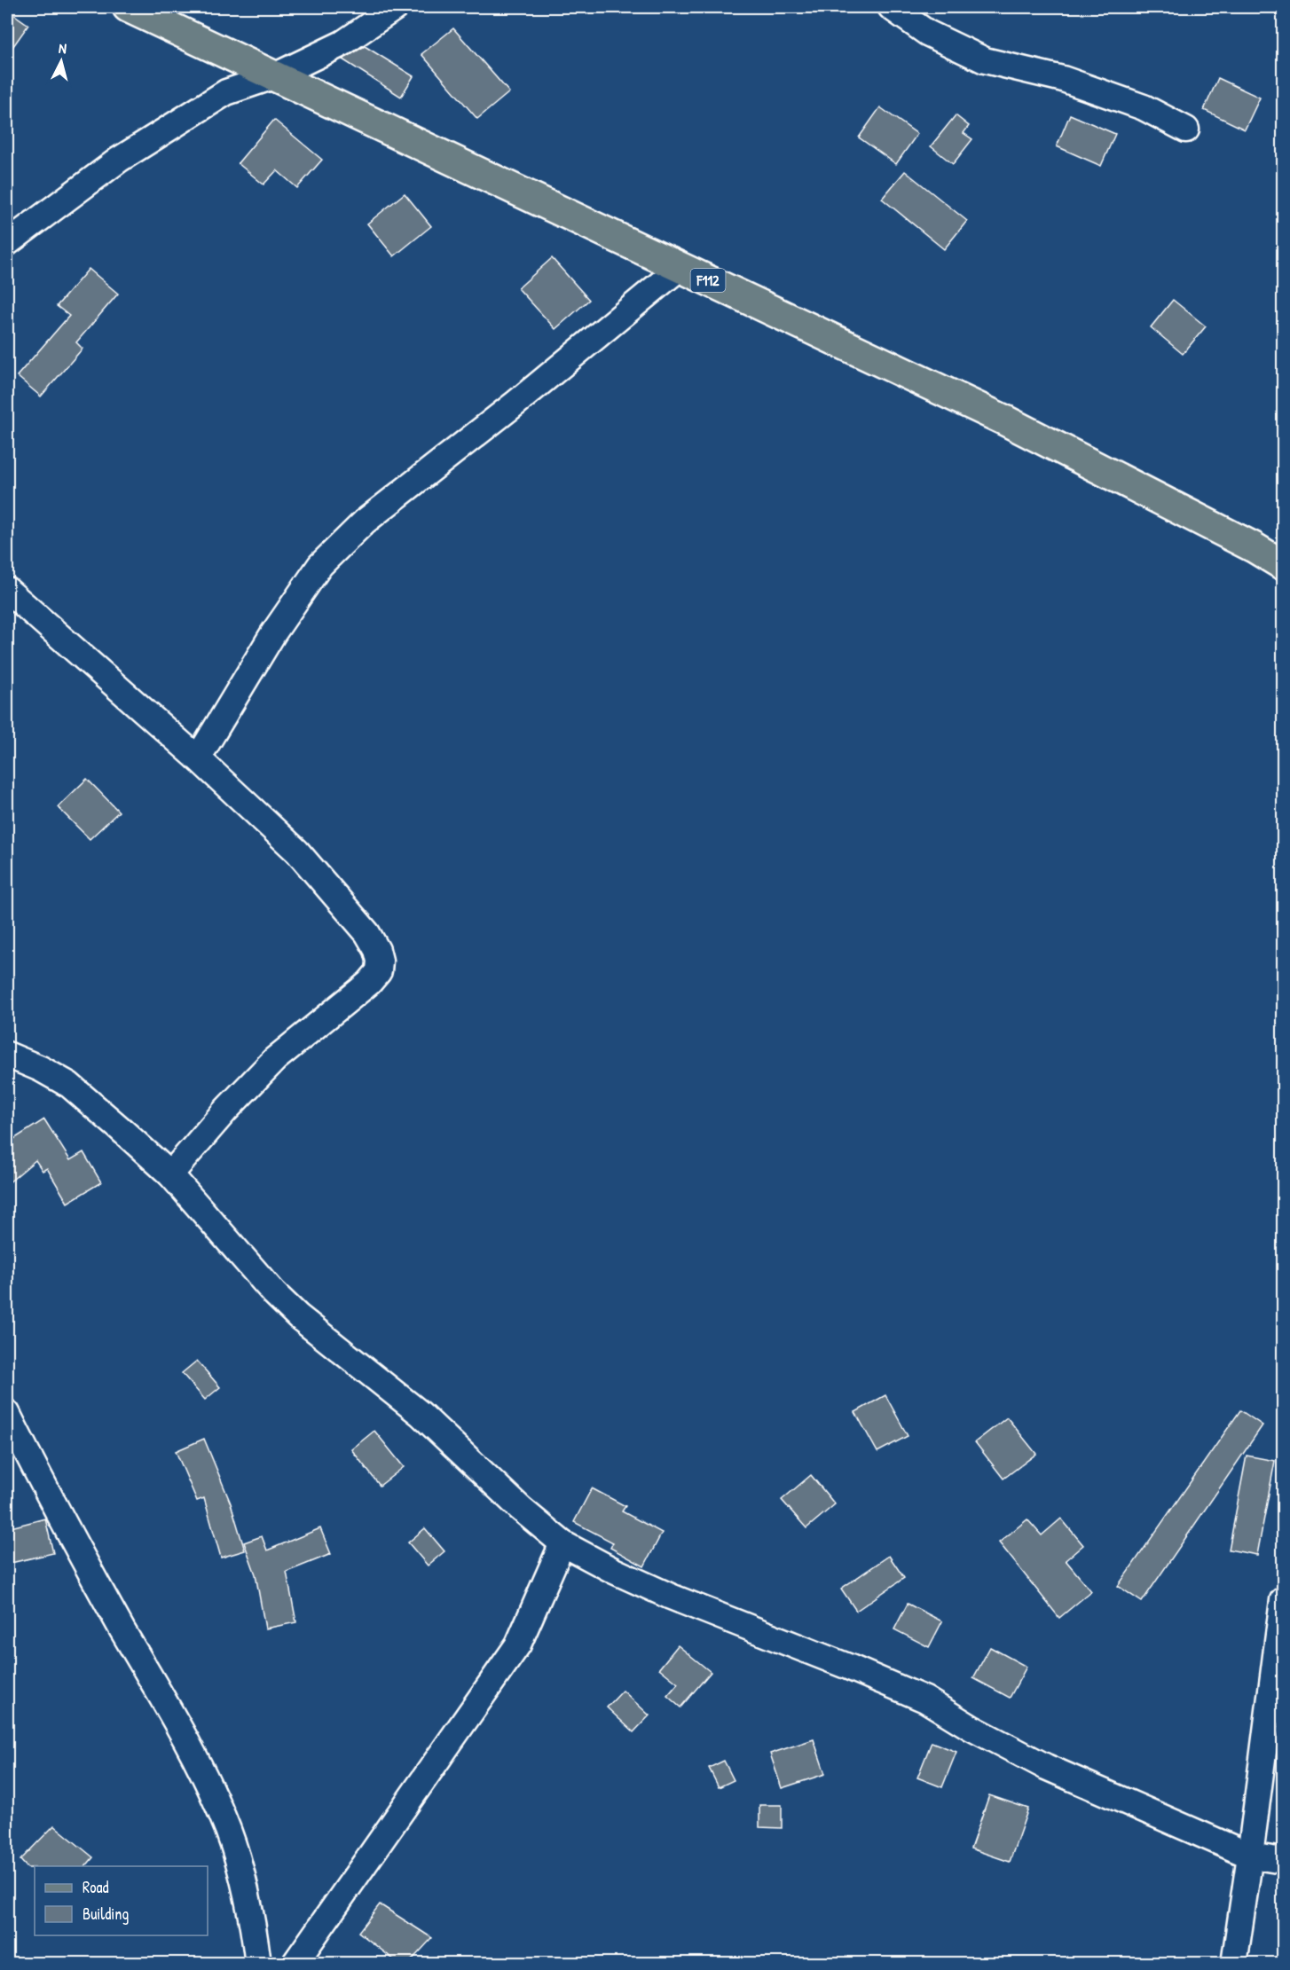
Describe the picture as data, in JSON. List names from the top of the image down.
{
  "streets": {
    "main road": ["F112"]
  },
  "legend": ["Road", "Building"],
  "north": "top"
}
